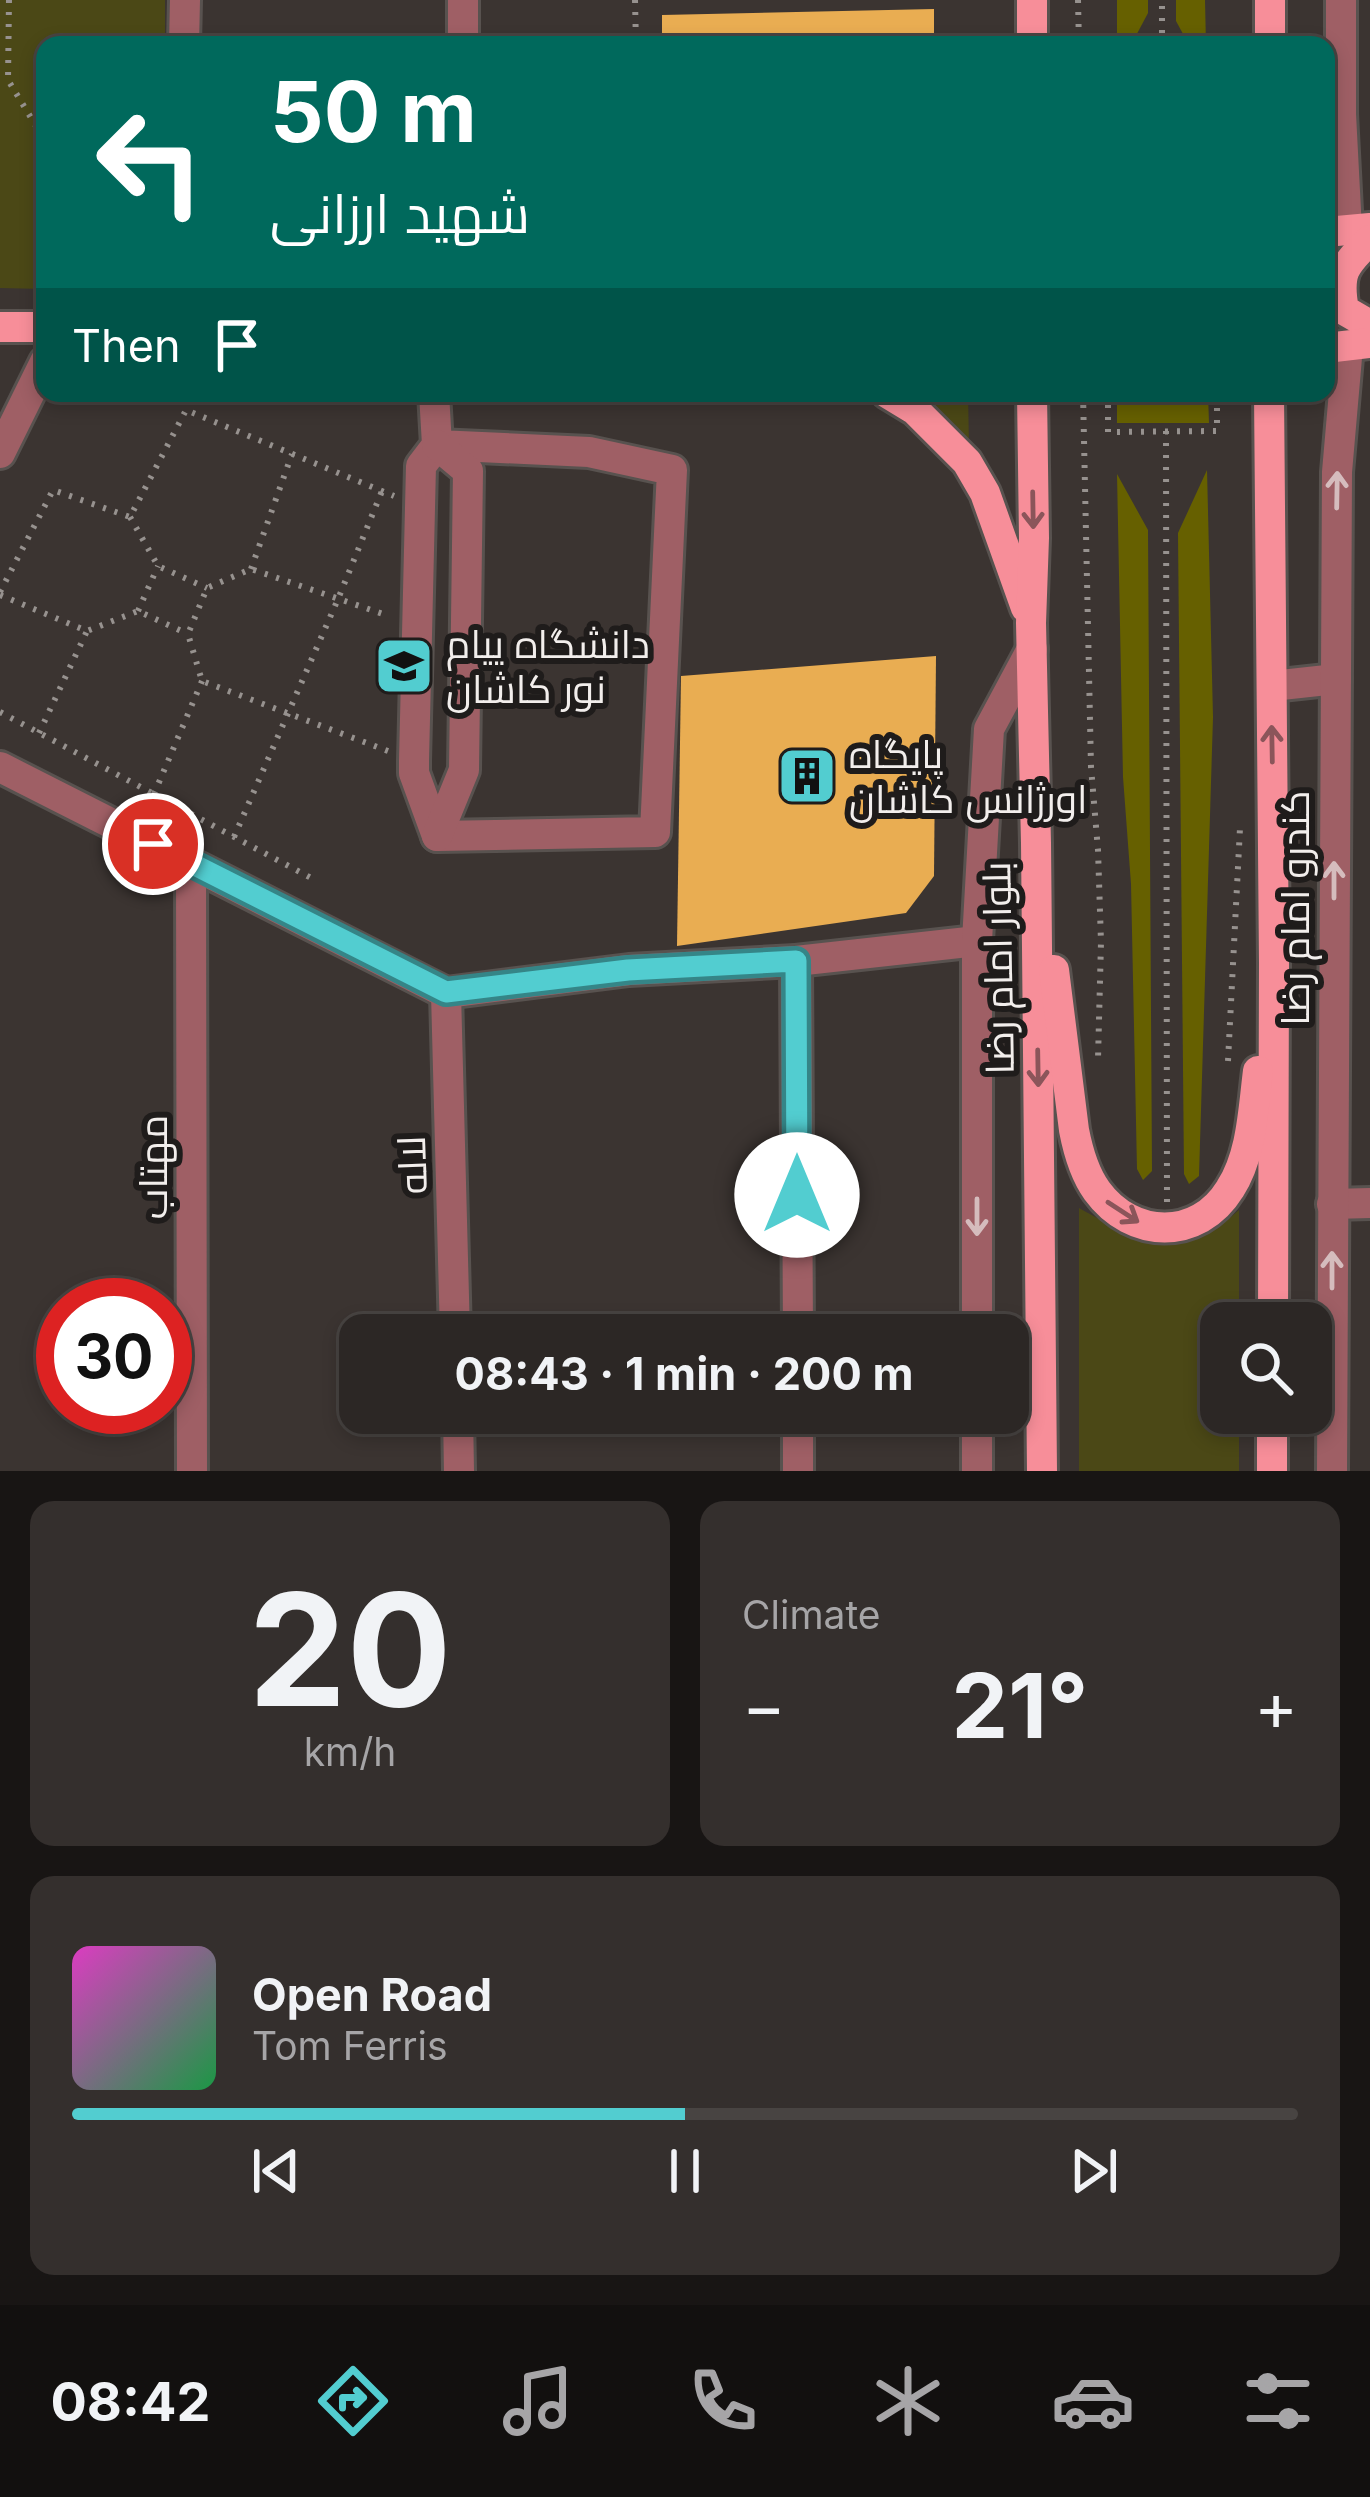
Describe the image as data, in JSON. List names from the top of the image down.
{
  "streets": {
    "main road": ["بلوار امام رضا"],
    "street": ["کندرو امام رضا", "لاله", "مهتاب"]
  },
  "one_way": ["کندرو امام رضا"],
  "places": {
    "school or university": ["دانشگاه پیام نور کاشان"],
    "building": ["پایگاه اورژانس کاشان"]
  },
  "page": {
    "turn": ["50 m", "شهید ارزانی"],
    "then": "Then",
    "limit": "30",
    "trip": "08:43 · 1 min · 200 m",
    "tile": [
      ["20", "km/h"],
      "Climate"
    ],
    "heat": ["−", "21°", "+"],
    "song": ["Open Road", "Tom Ferris"],
    "tabs": "08:42"
  }
}
